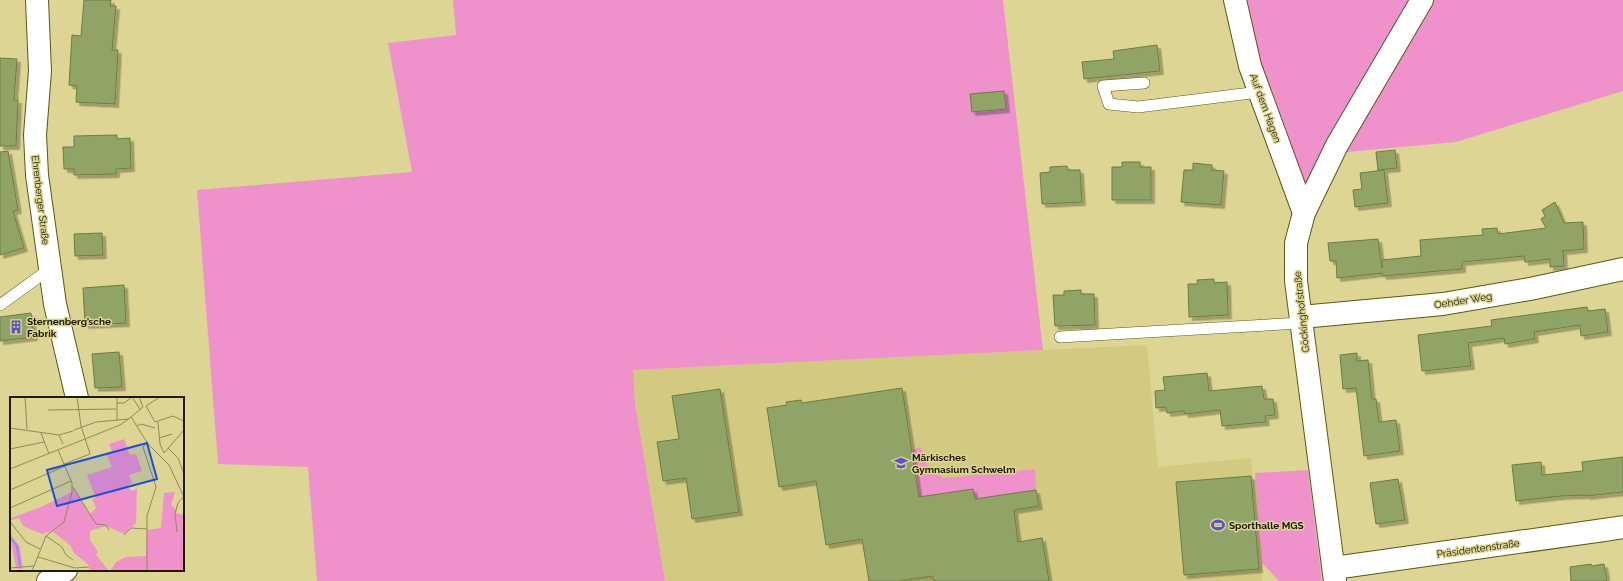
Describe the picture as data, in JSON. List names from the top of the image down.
{
  "streets": {
    "street": [
      "Auf dem Hagen",
      "Ehrenberger Straße",
      "Oehder Weg",
      "Göckinghofstraße",
      "Präsidentenstraße"
    ]
  },
  "crossings": [
    ["Auf dem Hagen", "Göckinghofstraße"],
    ["Oehder Weg", "Göckinghofstraße"],
    ["Göckinghofstraße", "Präsidentenstraße"]
  ],
  "places": {
    "building": ["Sternenberg’sche Fabrik"],
    "school or university": ["Märkisches Gymnasium Schwelm"],
    "sports": ["Sporthalle MGS"]
  }
}
